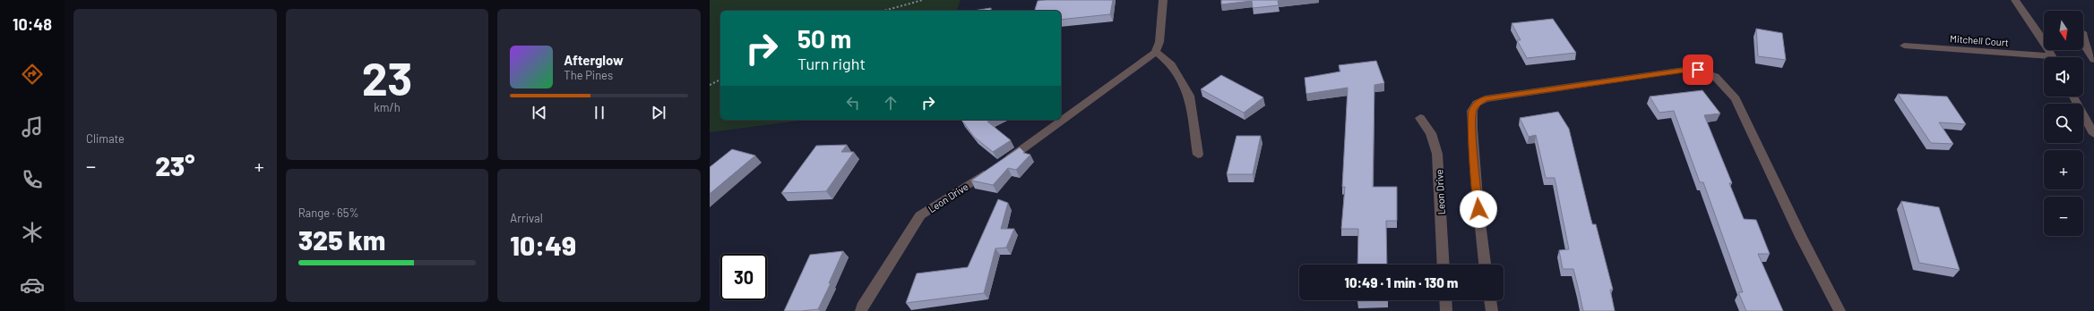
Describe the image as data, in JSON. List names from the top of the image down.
{
  "streets": {
    "street": ["Mitchell Court", "Leon Drive"]
  },
  "north": "bottom",
  "page": {
    "tabs": "10:48",
    "tile": [
      "Climate",
      ["23", "km/h"],
      ["Range · 65%", "325 km"],
      ["Arrival", "10:49"]
    ],
    "map_buttons": ["+", "−"],
    "turn": ["50 m", "Turn right"],
    "song": ["Afterglow", "The Pines"],
    "heat": ["−", "23°", "+"],
    "limit": "30",
    "trip": "10:49 · 1 min · 130 m"
  }
}
